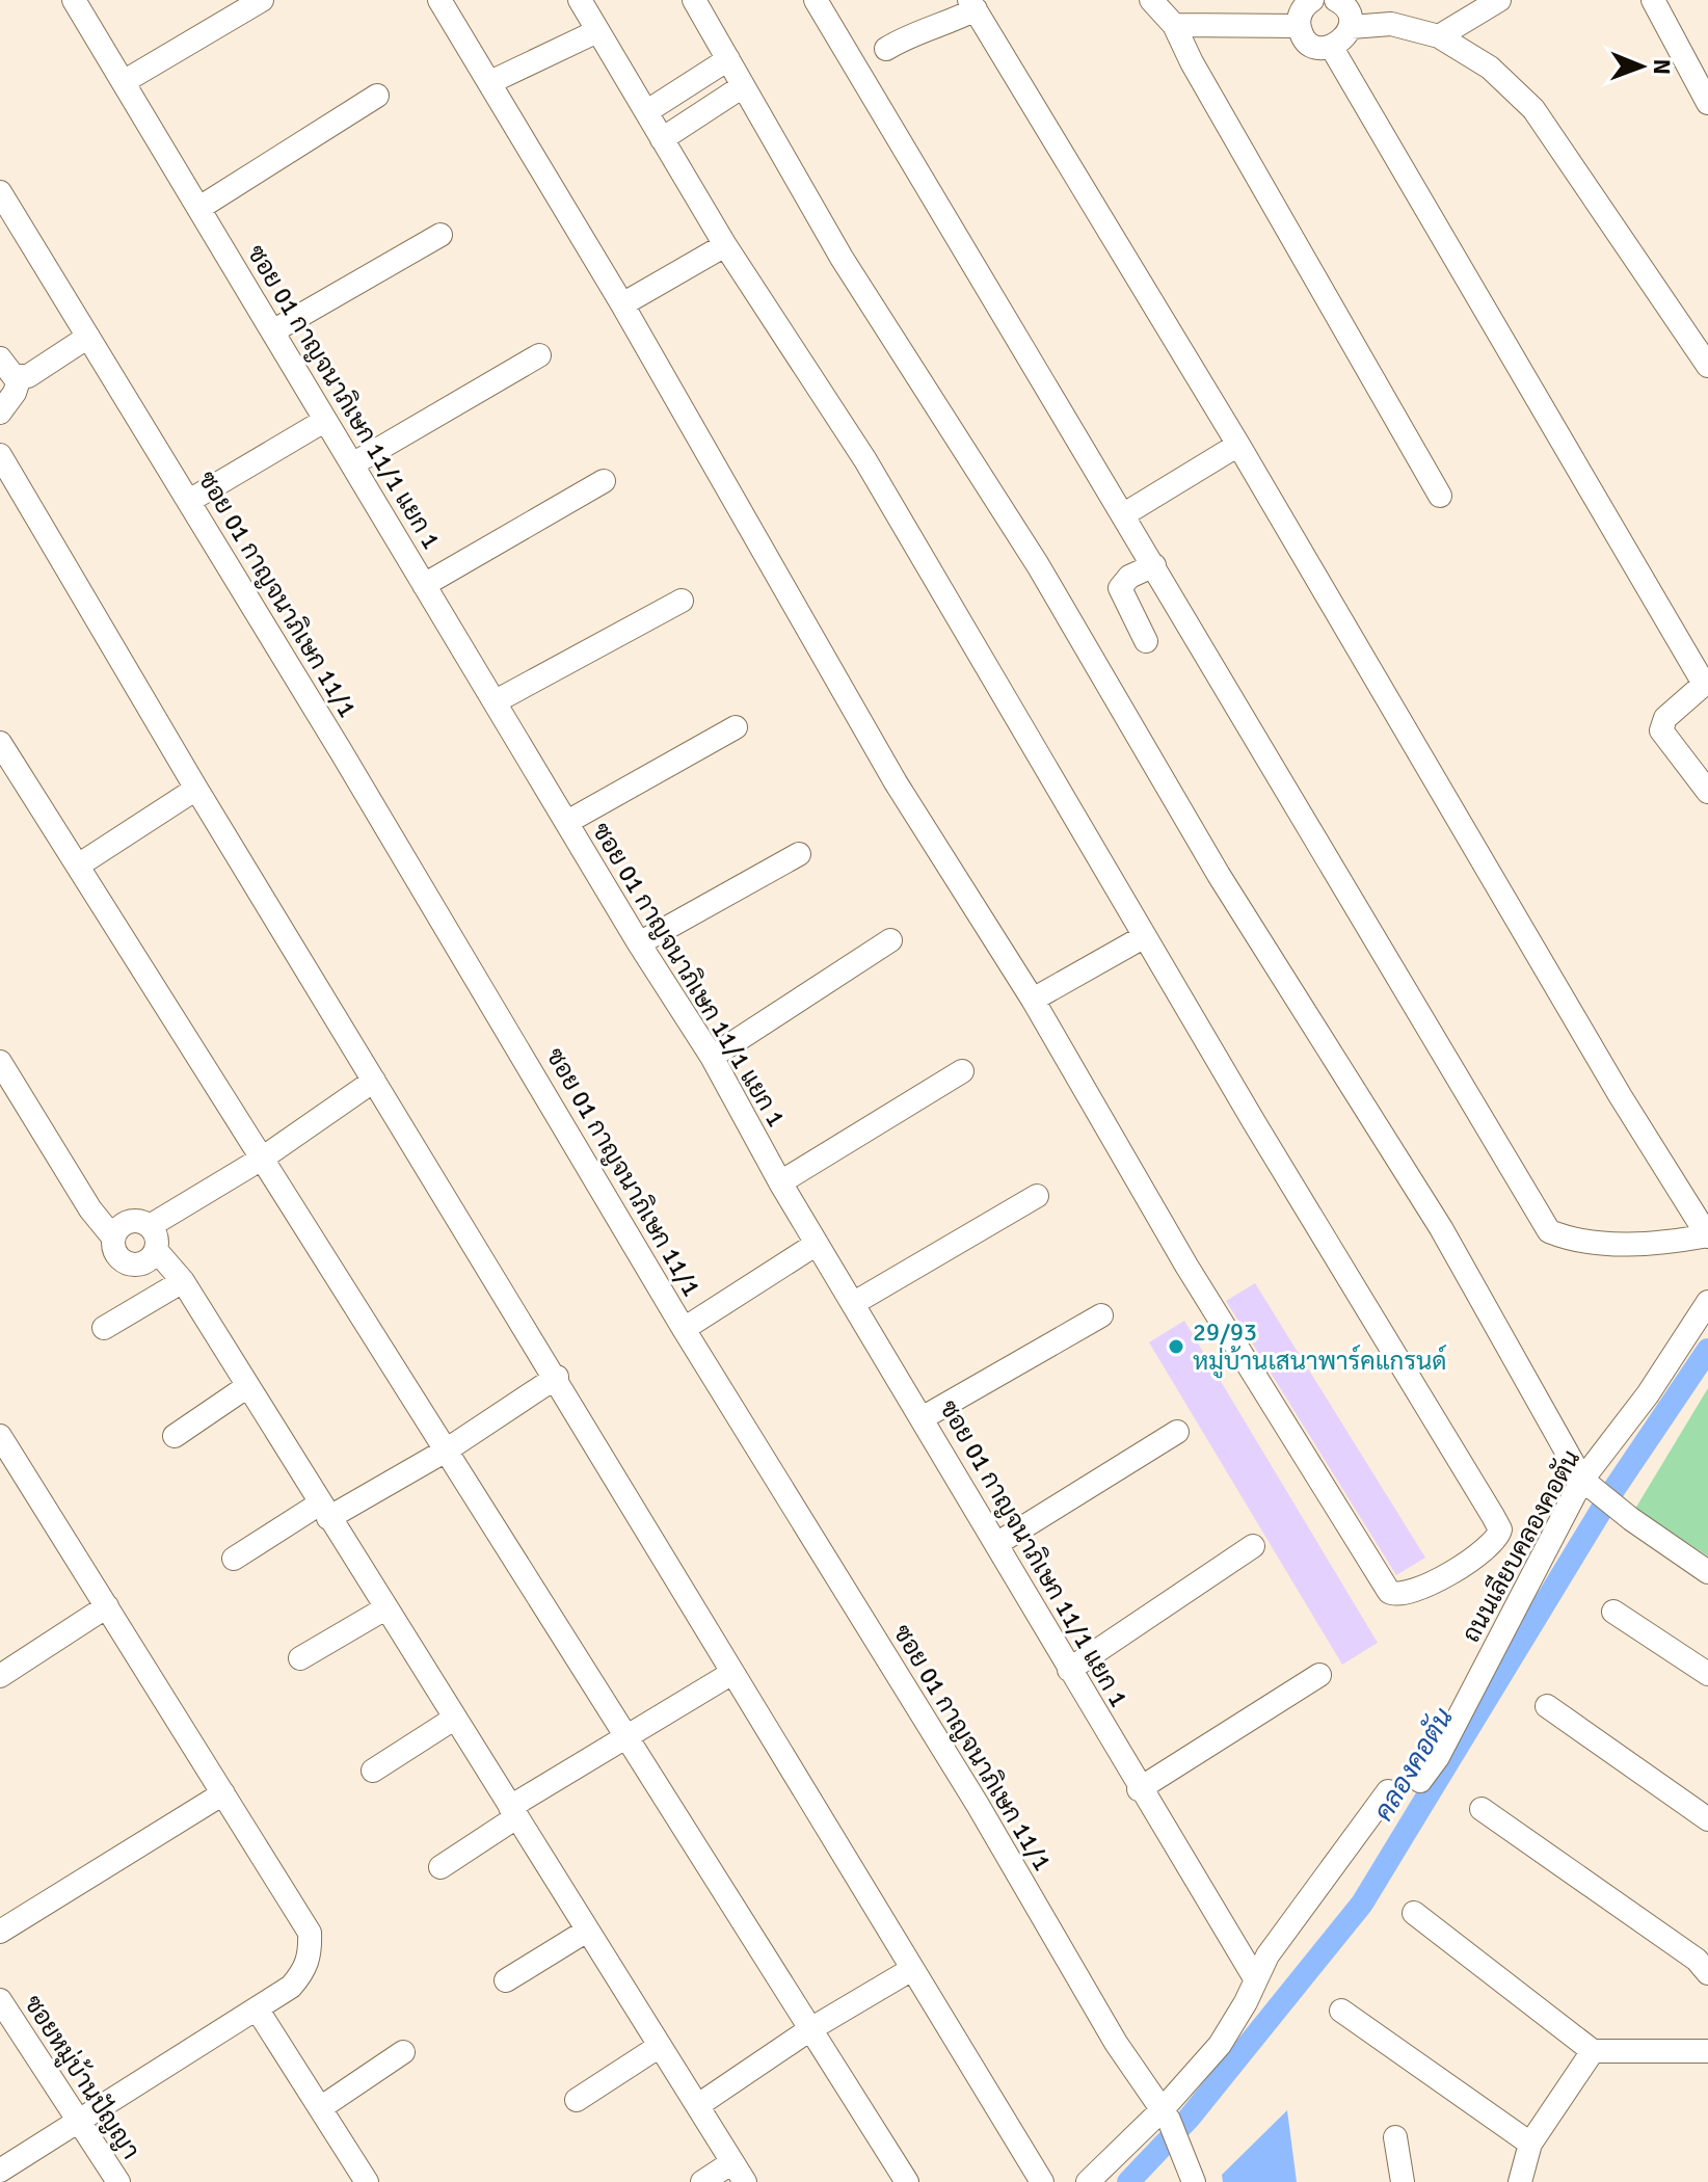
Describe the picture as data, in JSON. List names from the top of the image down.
{
  "streets": {
    "street": [
      "ซอย 01 กาญจนาภิเษก 11/1 แยก 1",
      "ซอย 01 กาญจนาภิเษก 11/1",
      "ถนนเลียบคลองคอตัน",
      "ซอยหมู่บ้านปัญญา"
    ]
  },
  "water": ["คลองคอตัน"],
  "places": ["29/93 หมู่บ้านเสนาพาร์คแกรนด์"],
  "north": "right"
}
